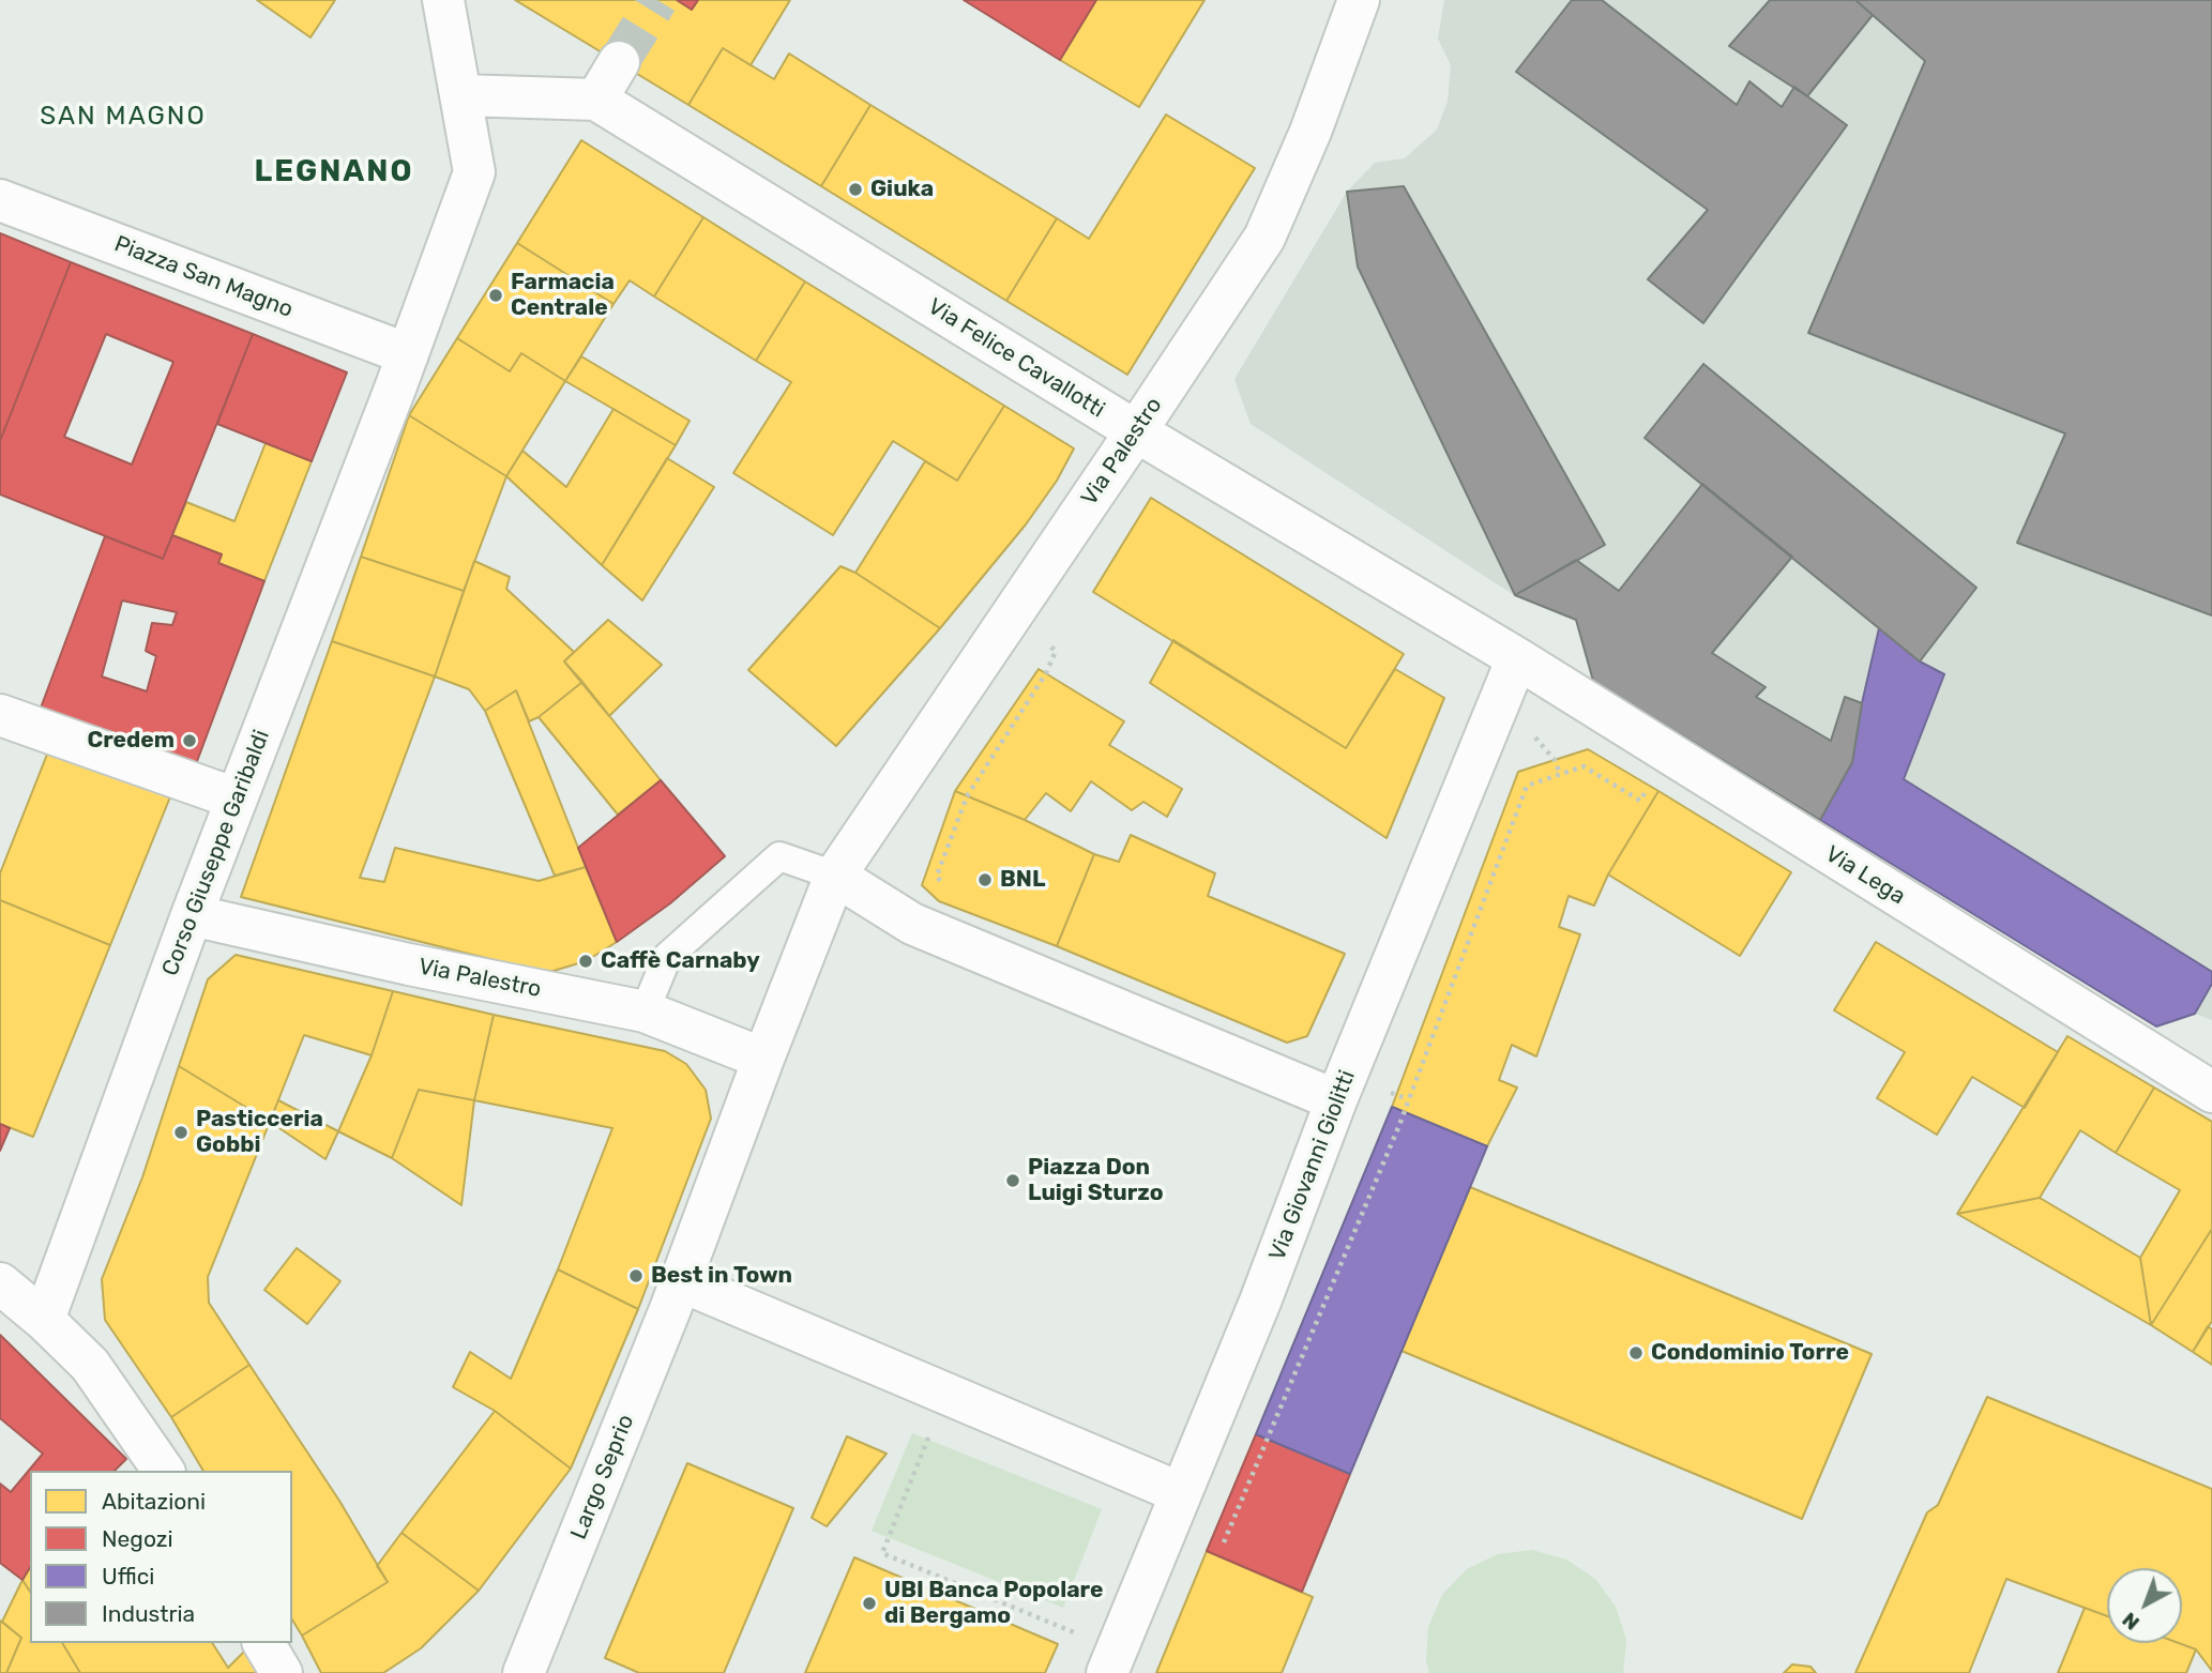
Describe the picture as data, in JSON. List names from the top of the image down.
{
  "streets": {
    "street": [
      "Piazza San Magno",
      "Via Felice Cavallotti",
      "Via Palestro",
      "Corso Giuseppe Garibaldi",
      "Via Lega",
      "Via Giovanni Giolitti",
      "Largo Seprio"
    ]
  },
  "crossings": [
    ["Piazza San Magno", "Corso Giuseppe Garibaldi"],
    ["Via Felice Cavallotti", "Via Palestro"],
    ["Via Felice Cavallotti", "Via Lega"],
    ["Via Felice Cavallotti", "Via Giovanni Giolitti"],
    ["Via Palestro", "Corso Giuseppe Garibaldi"],
    ["Via Lega", "Via Giovanni Giolitti"]
  ],
  "districts": ["SAN MAGNO", "LEGNANO"],
  "places": [
    "Giuka",
    "Farmacia Centrale",
    "Credem",
    "BNL",
    "Caffè Carnaby",
    "Pasticceria Gobbi",
    "Piazza Don Luigi Sturzo",
    "Best in Town",
    "Condominio Torre",
    "UBI Banca Popolare di Bergamo"
  ],
  "legend": [
    "Abitazioni",
    "Negozi",
    "Uffici",
    "Industria"
  ],
  "north": "bottom left"
}
